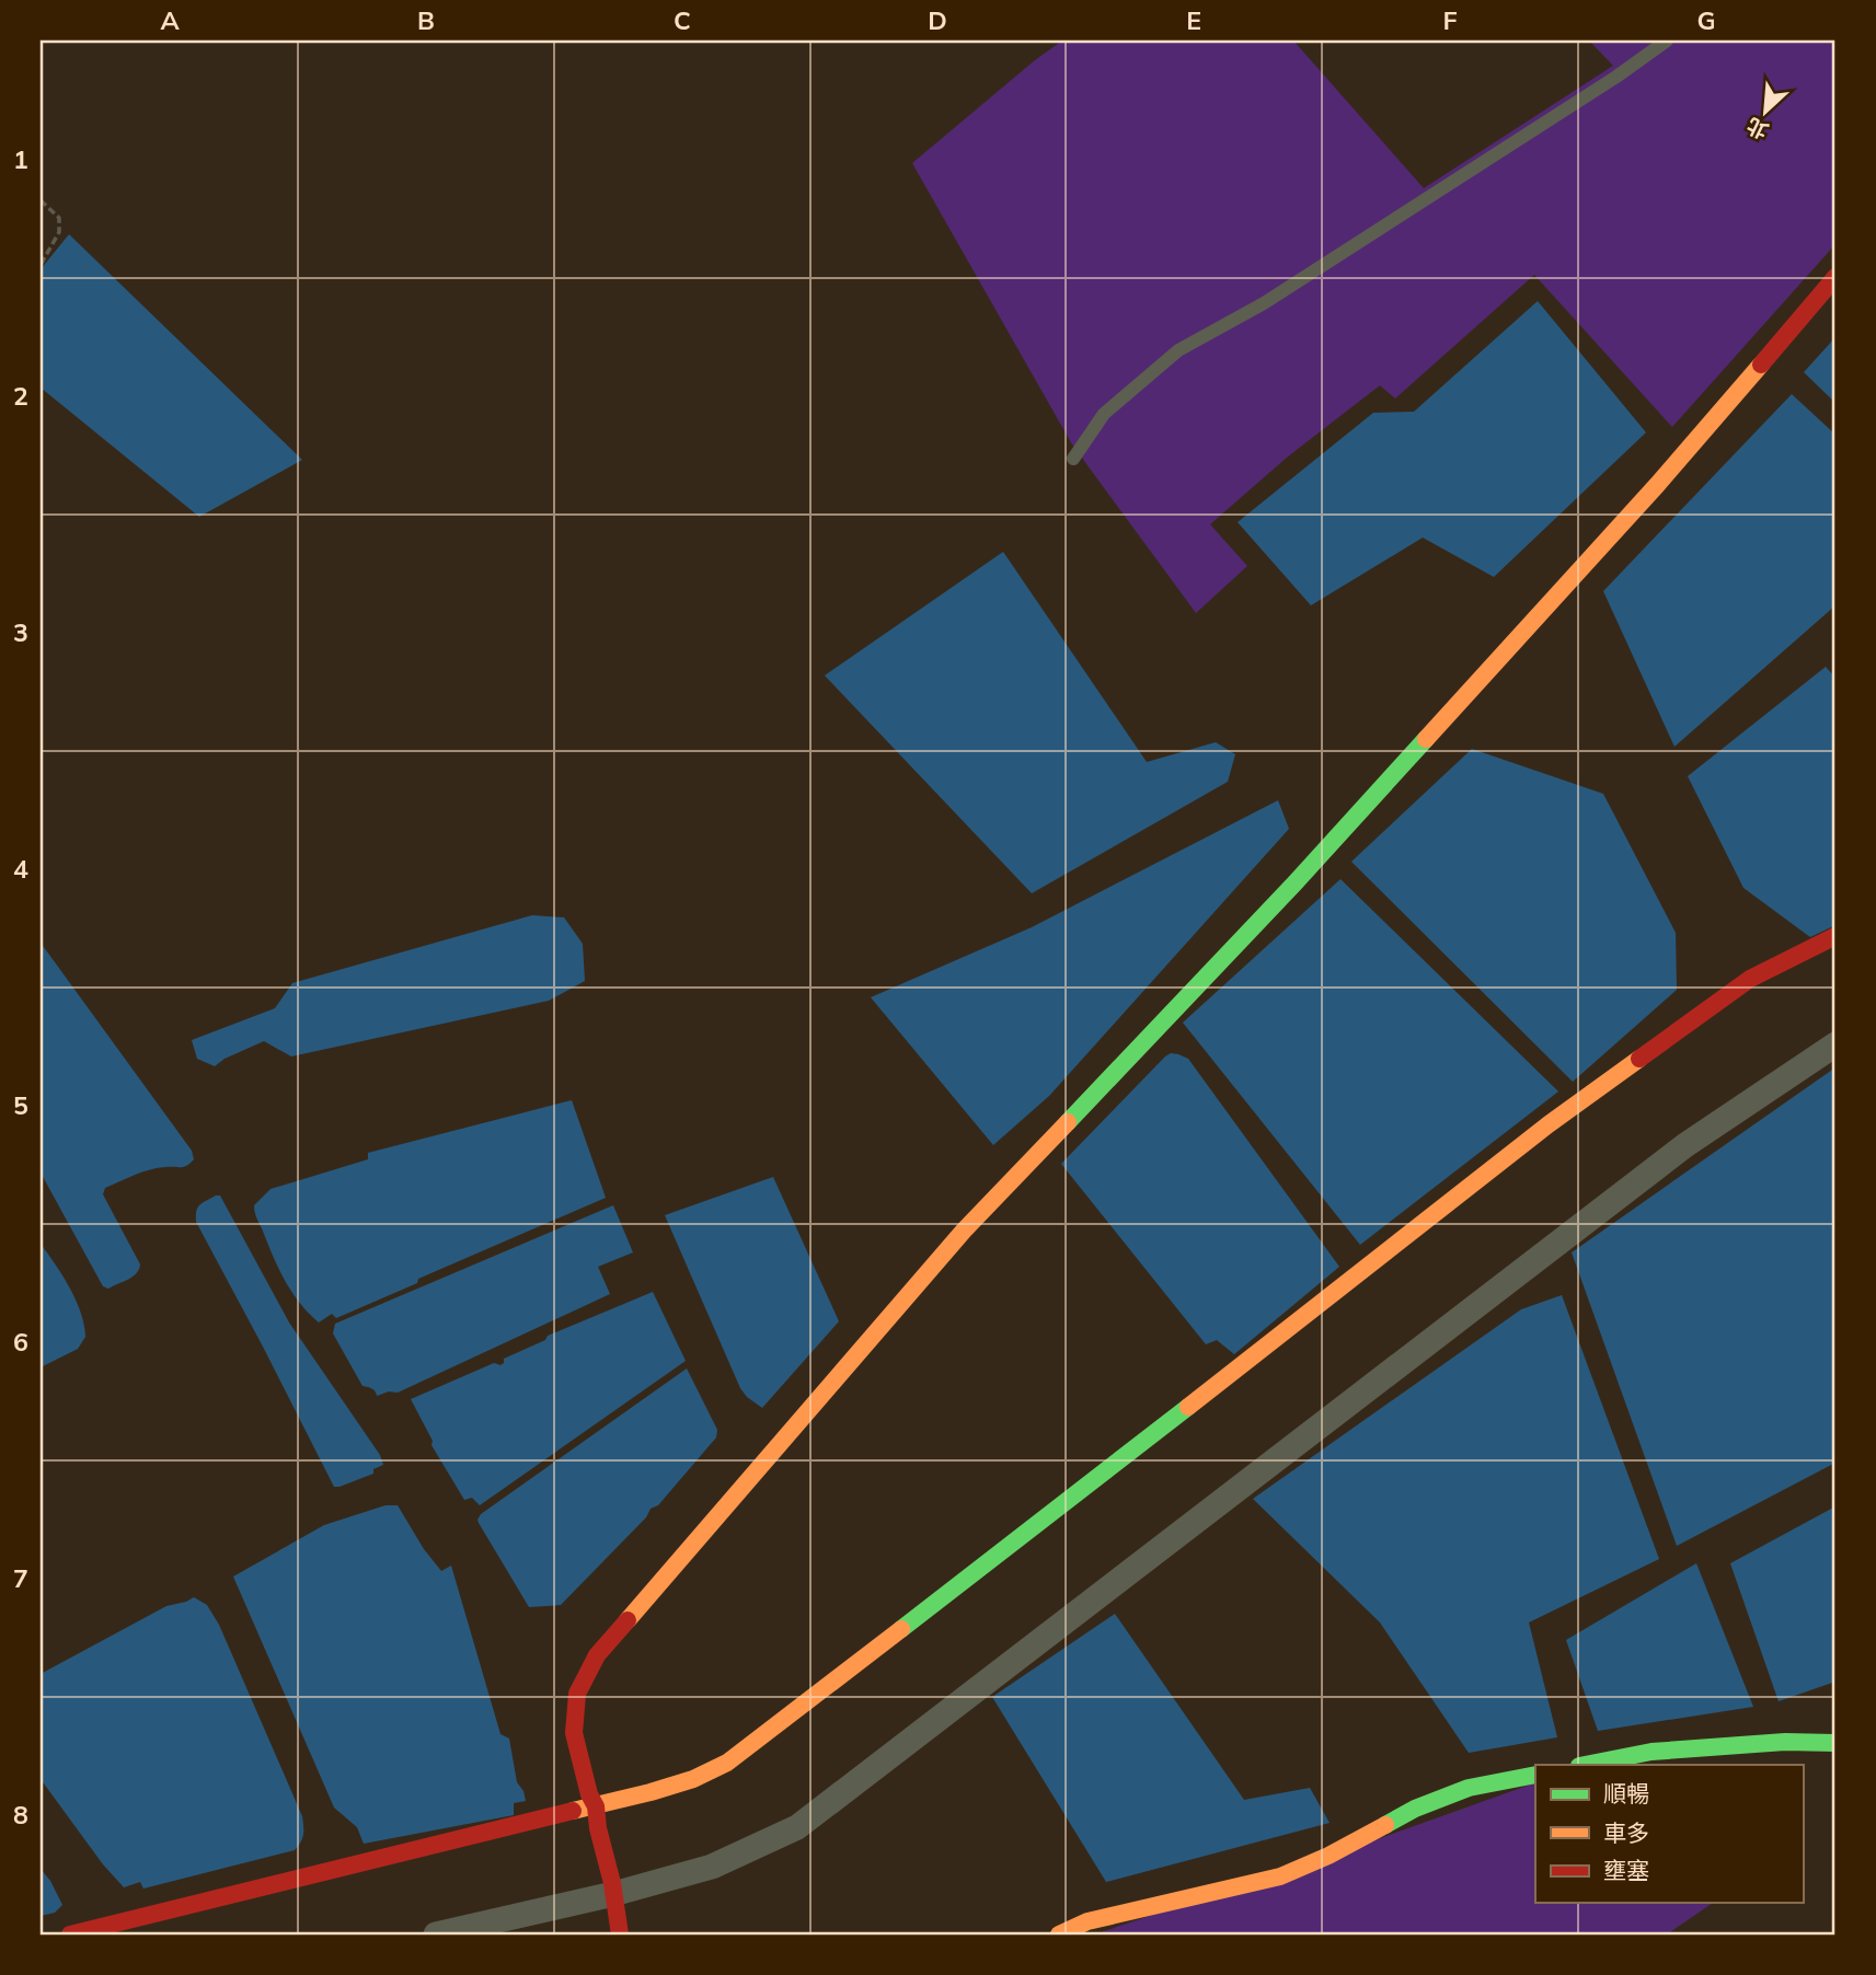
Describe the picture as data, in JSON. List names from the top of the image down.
{
  "legend": ["順暢", "車多", "壅塞"],
  "north": "bottom left",
  "grid": {
    "columns": [
      "A",
      "B",
      "C",
      "D",
      "E",
      "F",
      "G"
    ],
    "rows": [
      "1",
      "2",
      "3",
      "4",
      "5",
      "6",
      "7",
      "8"
    ]
  }
}
